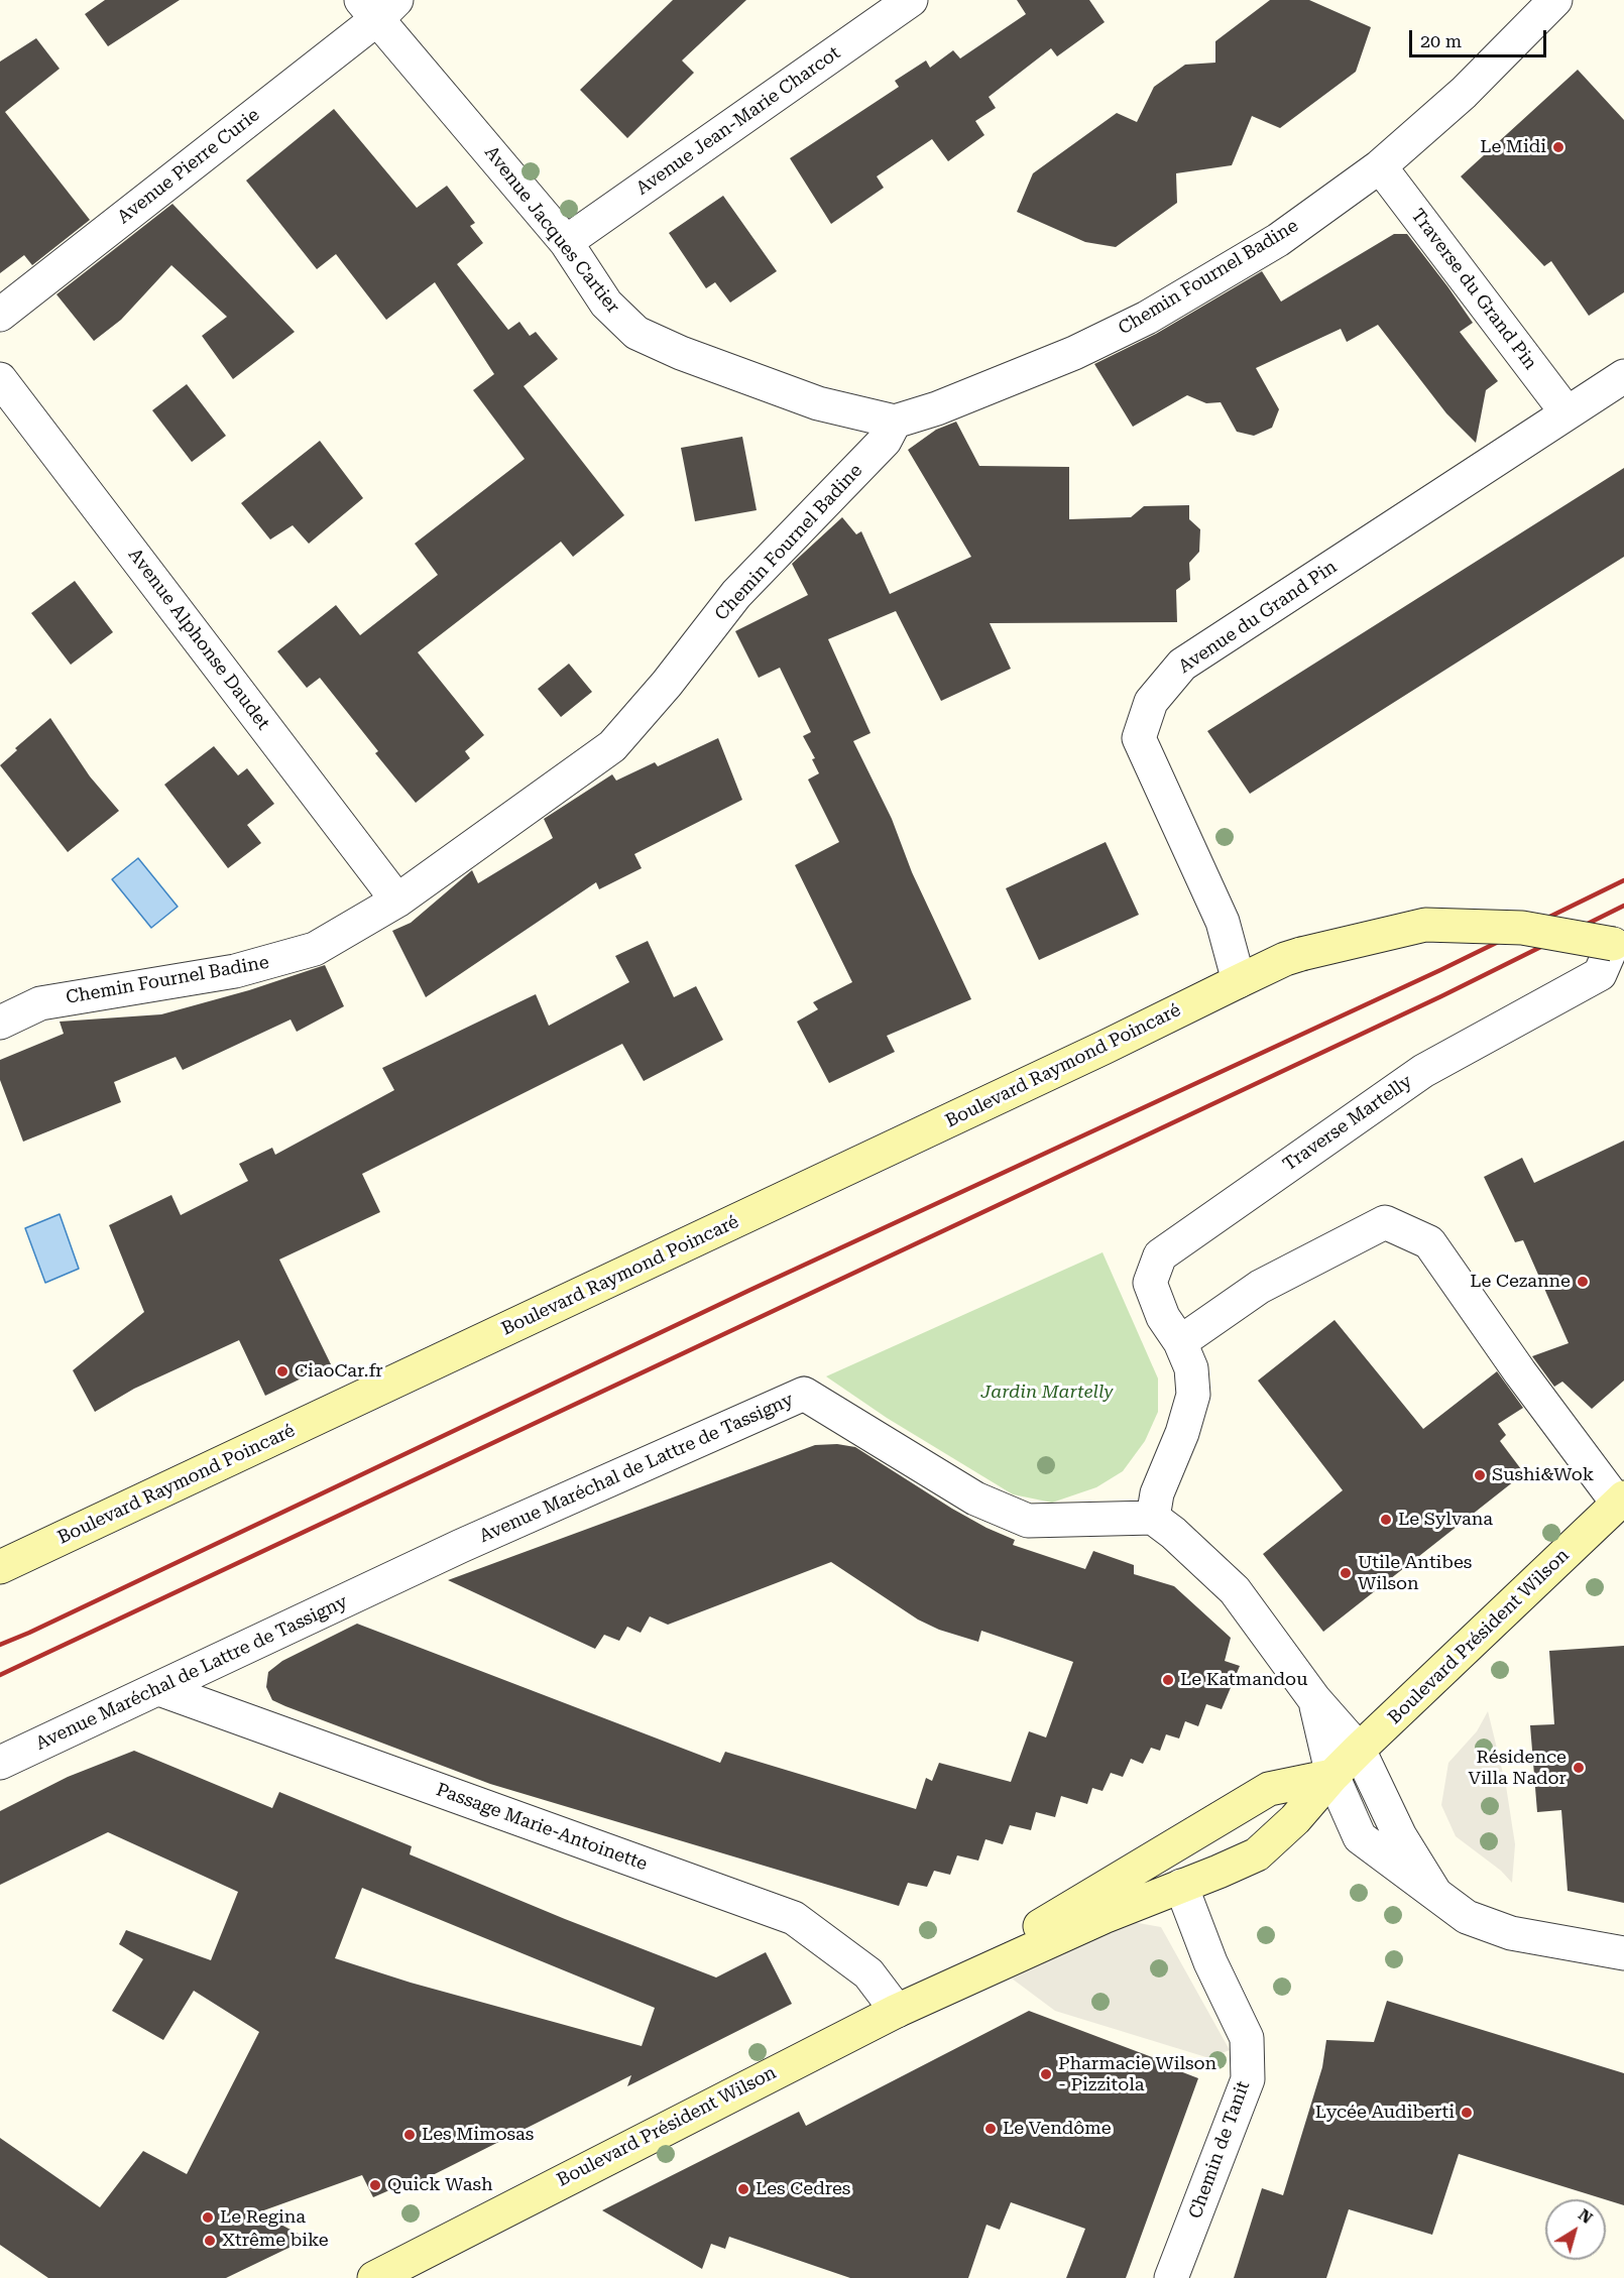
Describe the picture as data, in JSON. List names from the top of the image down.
{
  "streets": {
    "main road": ["Boulevard Raymond Poincaré", "Boulevard Président Wilson"],
    "street": [
      "Avenue Jean-Marie Charcot",
      "Avenue Pierre Curie",
      "Avenue Jacques Cartier",
      "Chemin Fournel Badine",
      "Traverse du Grand Pin",
      "Avenue du Grand Pin",
      "Avenue Alphonse Daudet",
      "Traverse Martelly",
      "Avenue Maréchal de Lattre de Tassigny",
      "Passage Marie-Antoinette",
      "Chemin de Tanit"
    ]
  },
  "crossings": [
    ["Avenue Jean-Marie Charcot", "Avenue Jacques Cartier"],
    ["Avenue Pierre Curie", "Avenue Jacques Cartier"],
    ["Avenue Jacques Cartier", "Chemin Fournel Badine"],
    ["Chemin Fournel Badine", "Traverse du Grand Pin"],
    ["Chemin Fournel Badine", "Avenue Alphonse Daudet"],
    ["Traverse du Grand Pin", "Avenue du Grand Pin"],
    ["Avenue du Grand Pin", "Boulevard Raymond Poincaré"],
    ["Boulevard Raymond Poincaré", "Traverse Martelly"],
    ["Traverse Martelly", "Avenue Maréchal de Lattre de Tassigny"],
    ["Avenue Maréchal de Lattre de Tassigny", "Passage Marie-Antoinette"],
    ["Boulevard Président Wilson", "Passage Marie-Antoinette"],
    ["Boulevard Président Wilson", "Chemin de Tanit"]
  ],
  "parks": ["Jardin Martelly"],
  "places": [
    "Le Midi",
    "Le Cezanne",
    "CiaoCar.fr",
    "Sushi&Wok",
    "Le Sylvana",
    "Utile Antibes Wilson",
    "Le Katmandou",
    "Résidence Villa Nador",
    "Pharmacie Wilson - Pizzitola",
    "Lycée Audiberti",
    "Le Vendôme",
    "Les Mimosas",
    "Quick Wash",
    "Les Cedres",
    "Le Regina",
    "Xtrême bike"
  ],
  "scale_bar": "20 m",
  "north": "top right"
}
